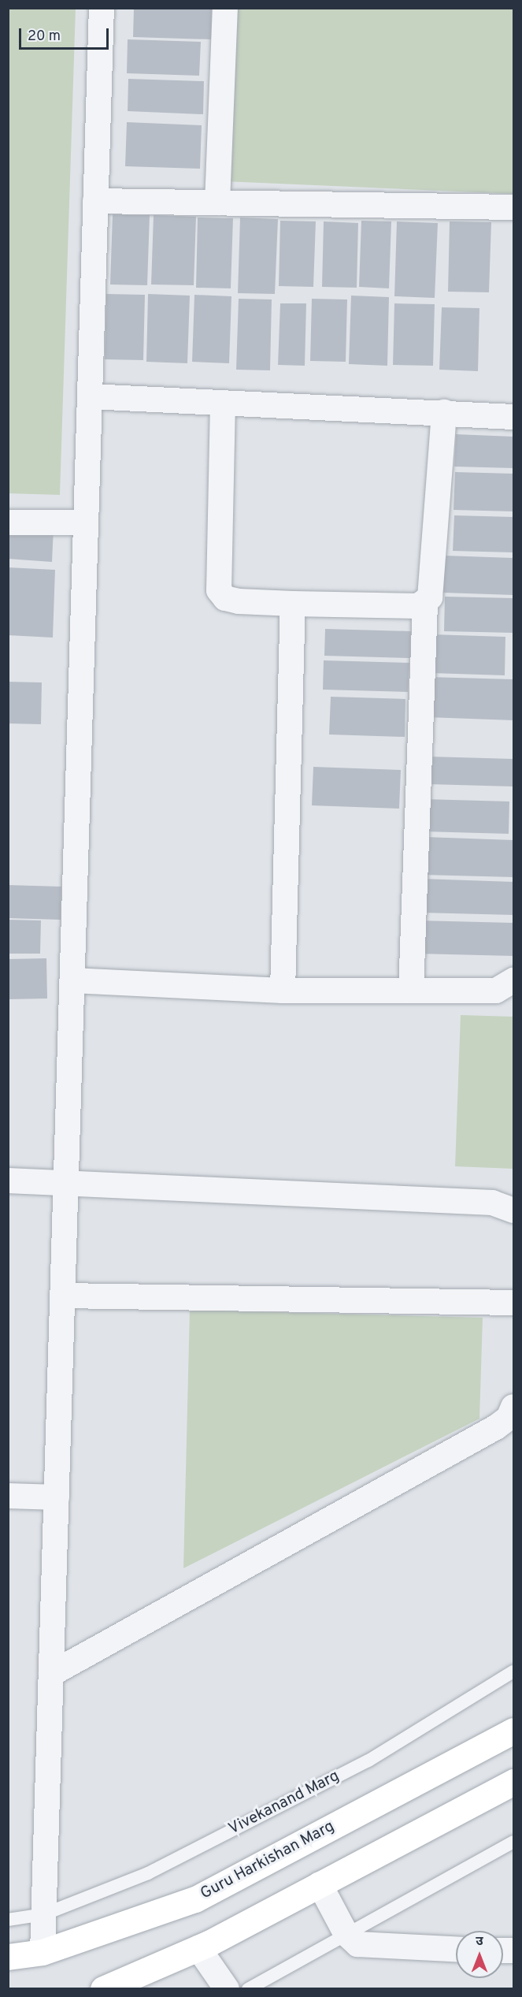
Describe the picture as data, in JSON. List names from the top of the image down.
{
  "streets": {
    "main road": ["Guru Harkishan Marg"],
    "lane": ["Vivekanand Marg"]
  },
  "scale_bar": "20 m",
  "north": "top"
}
